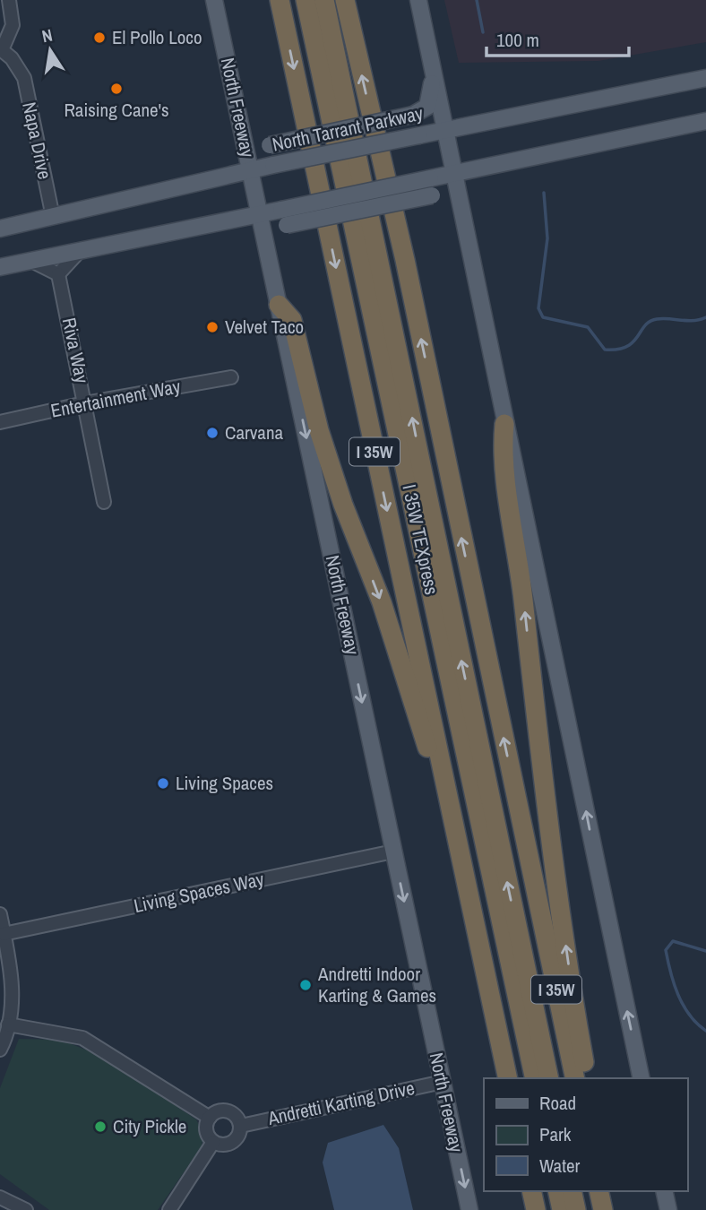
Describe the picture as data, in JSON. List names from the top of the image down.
{
  "streets": {
    "highway": ["I 35W", "I 35W TEXpress"],
    "main road": ["North Freeway", "North Tarrant Parkway"],
    "street": [
      "Napa Drive",
      "Riva Way",
      "Entertainment Way",
      "Living Spaces Way",
      "Andretti Karting Drive"
    ]
  },
  "crossings": [
    ["North Freeway", "North Tarrant Parkway"],
    ["North Freeway", "Living Spaces Way"],
    ["North Freeway", "Andretti Karting Drive"],
    ["North Tarrant Parkway", "Napa Drive"],
    ["Riva Way", "Entertainment Way"]
  ],
  "one_way": ["North Freeway"],
  "places": [
    "El Pollo Loco",
    "Raising Cane's",
    "Velvet Taco",
    "Carvana",
    "Living Spaces",
    "Andretti Indoor Karting & Games",
    "City Pickle"
  ],
  "legend": ["Road", "Park", "Water"],
  "scale_bar": "100 m",
  "north": "top"
}
